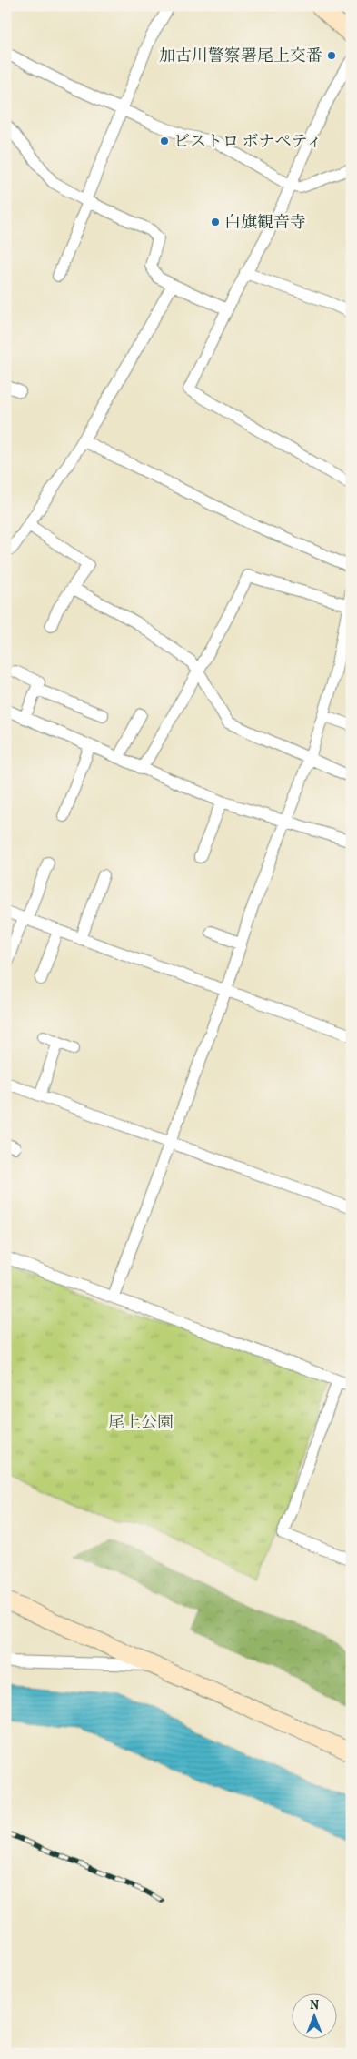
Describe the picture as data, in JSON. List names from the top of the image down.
{
  "parks": ["尾上公園"],
  "places": ["加古川警察署尾上交番", "ビストロ ボナペティ", "白旗観音寺"],
  "north": "top"
}
